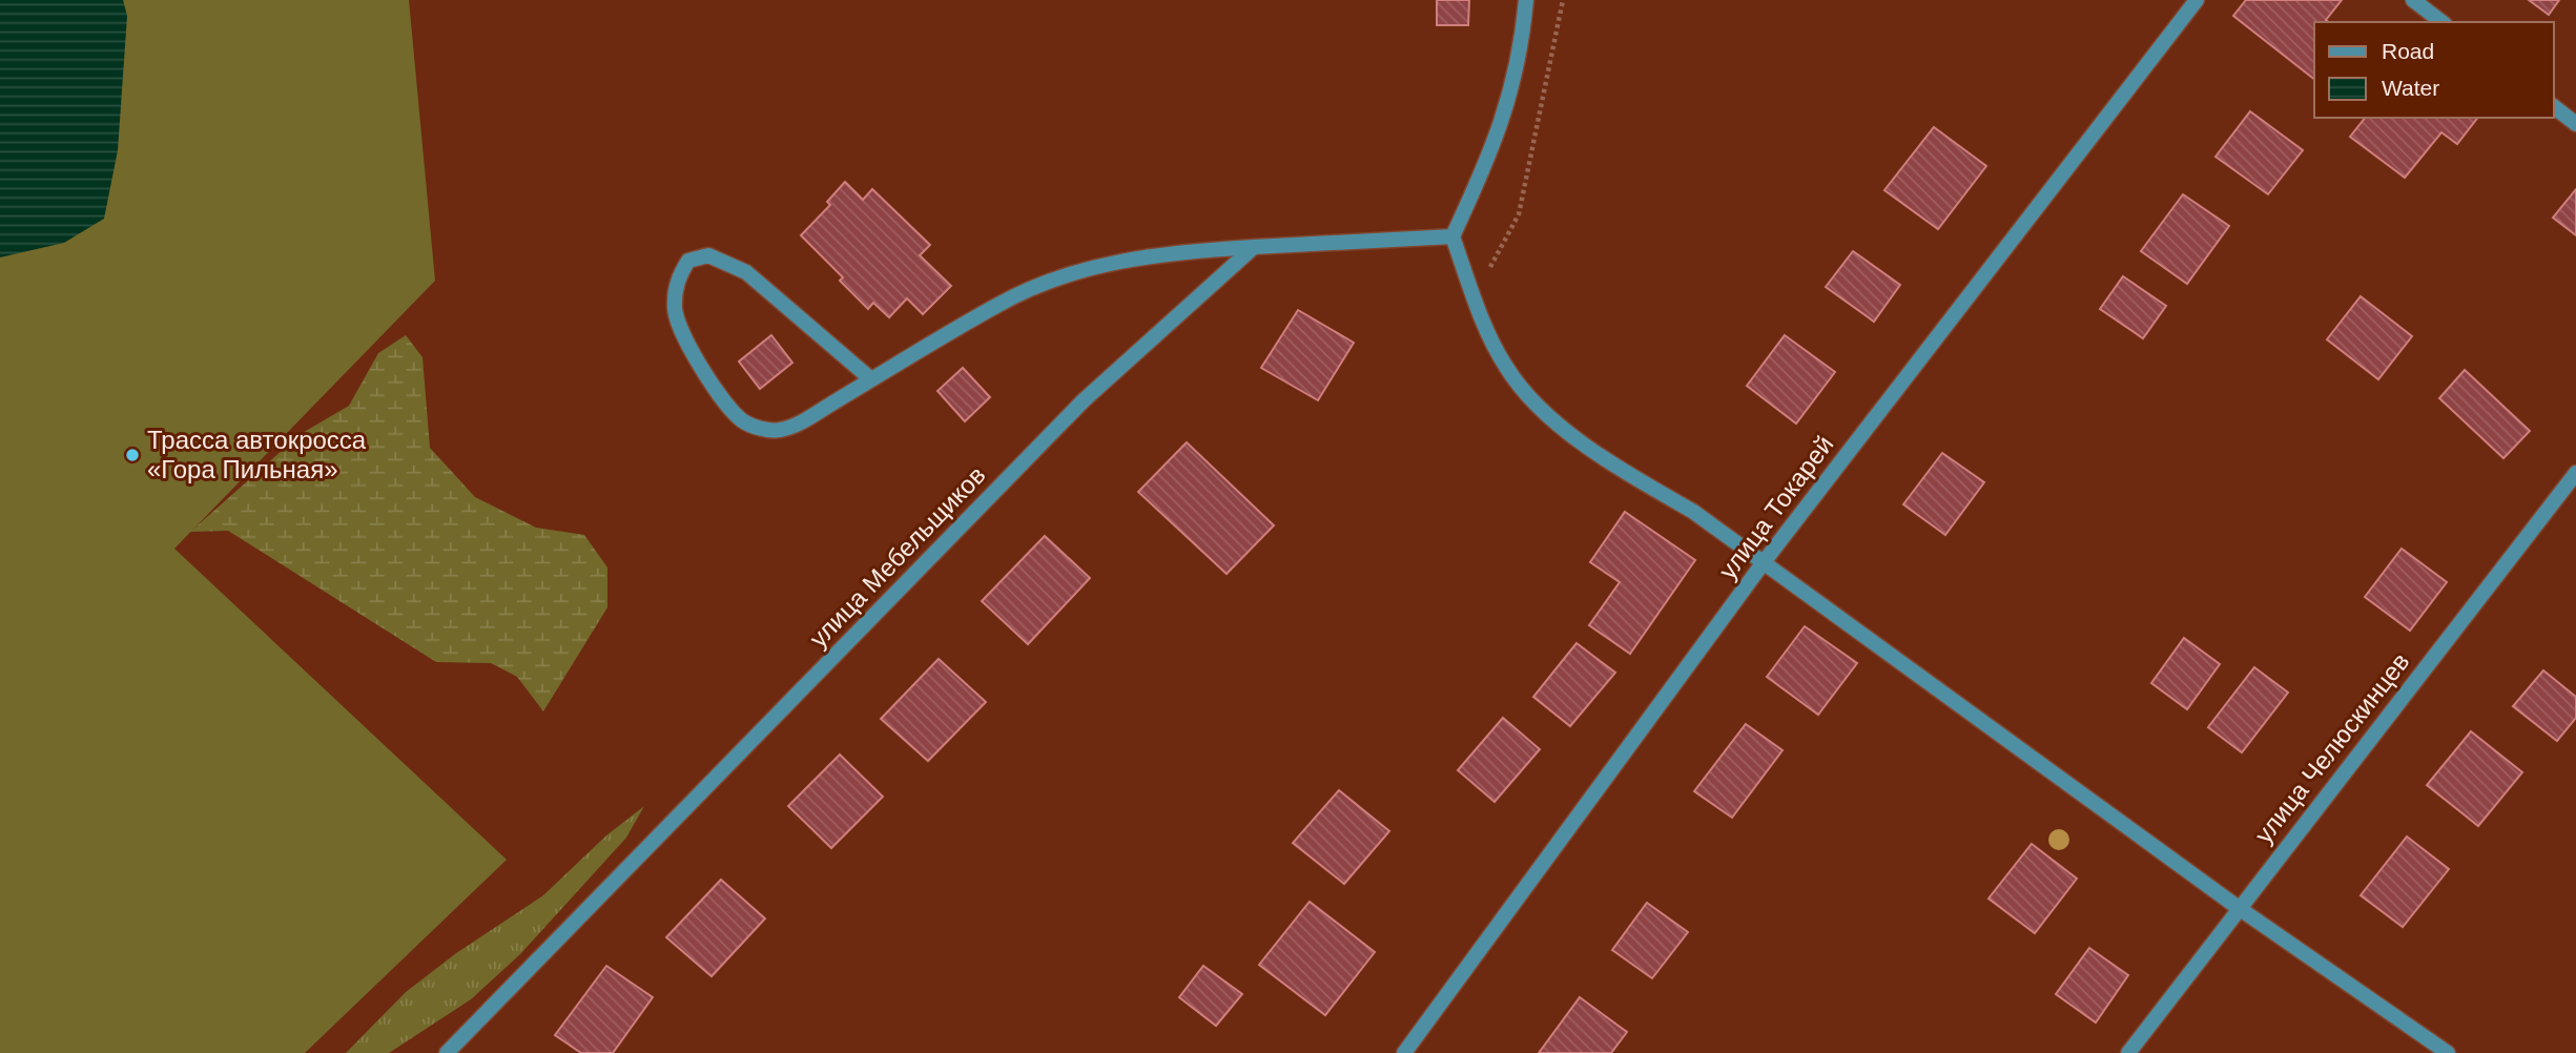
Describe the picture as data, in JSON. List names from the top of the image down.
{
  "streets": {
    "street": ["улица Токарей", "улица Мебельщиков", "улица Челюскинцев"]
  },
  "places": ["Трасса автокросса «Гора Пильная»"],
  "legend": ["Road", "Water"]
}
